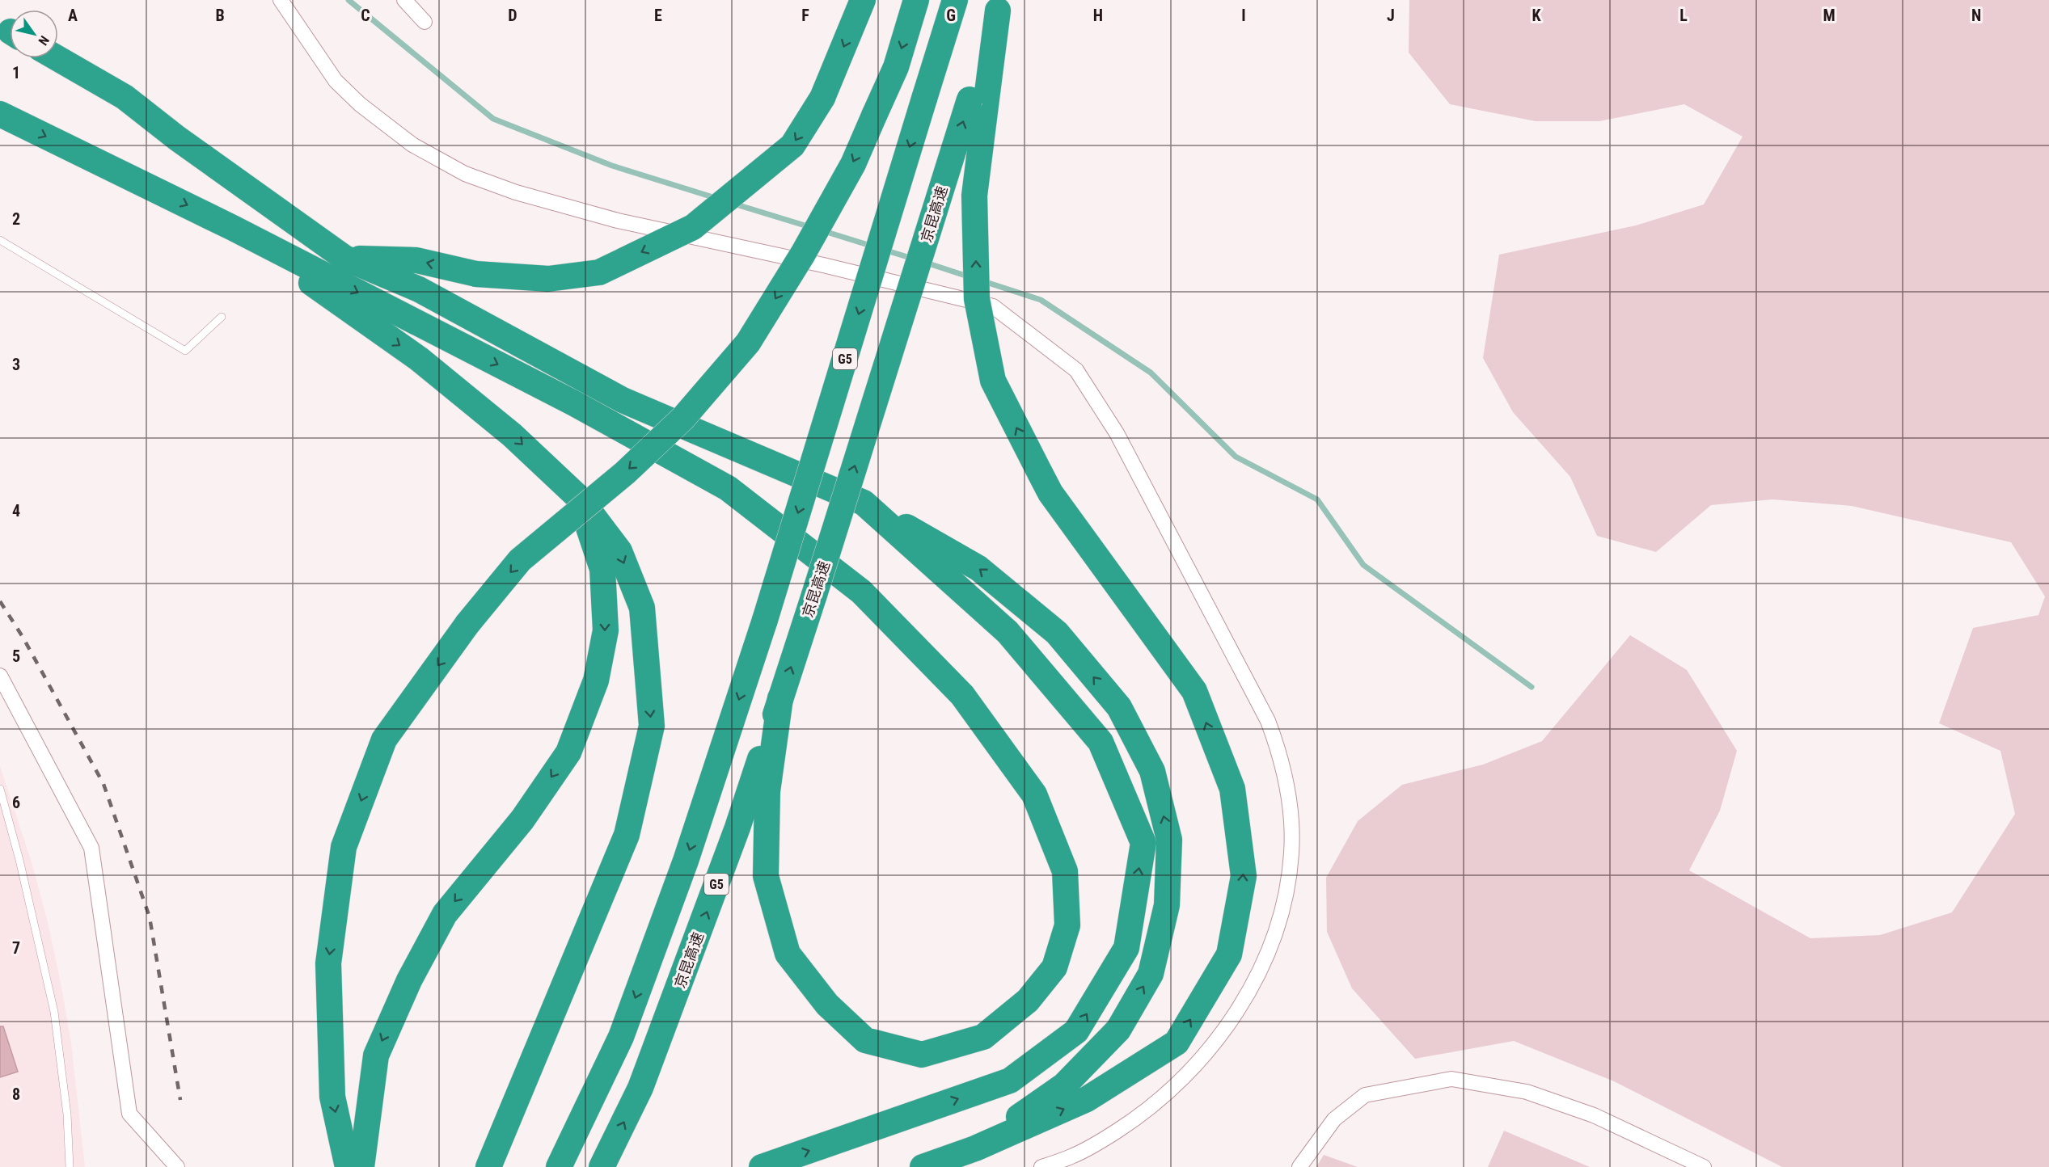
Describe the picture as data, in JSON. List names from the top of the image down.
{
  "streets": {
    "highway": ["京昆高速", "G5"]
  },
  "north": "bottom right",
  "grid": {
    "columns": [
      "A",
      "B",
      "C",
      "D",
      "E",
      "F",
      "G",
      "H",
      "I",
      "J",
      "K",
      "L",
      "M",
      "N"
    ],
    "rows": [
      "1",
      "2",
      "3",
      "4",
      "5",
      "6",
      "7",
      "8"
    ]
  }
}
